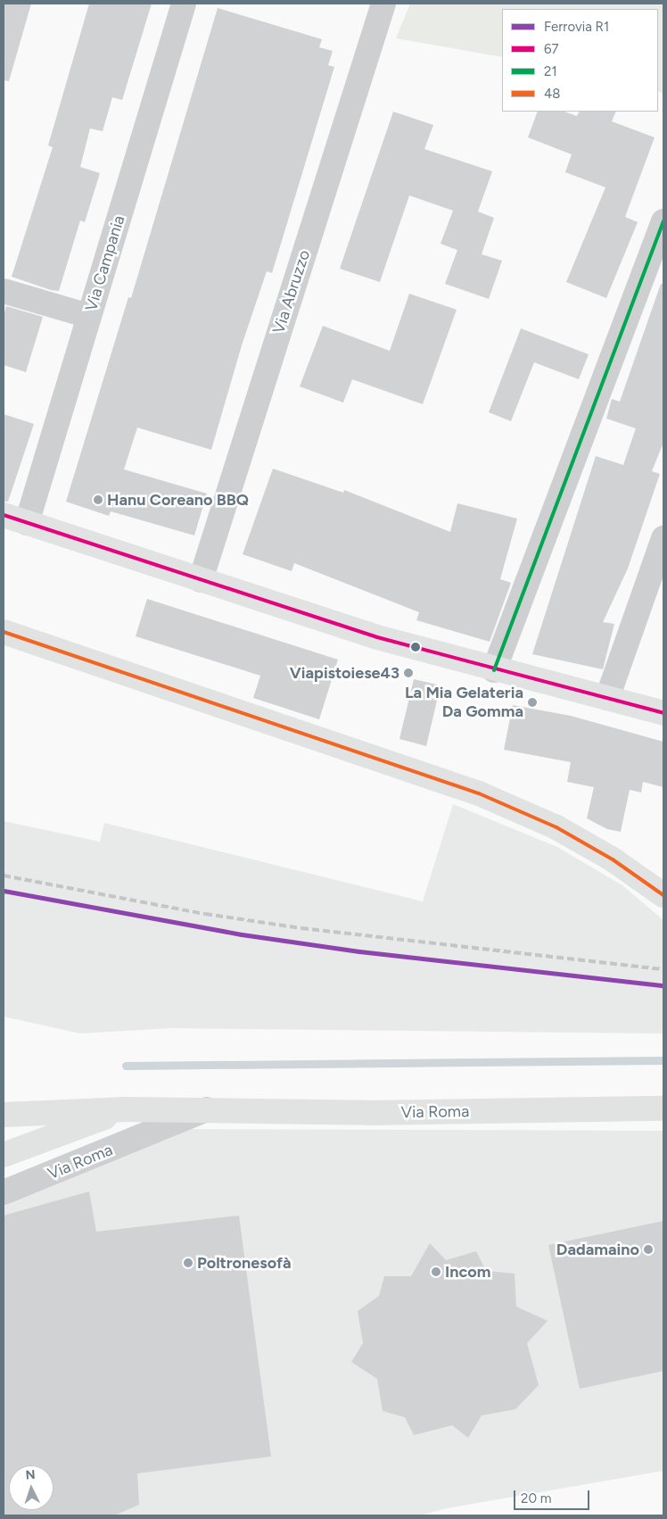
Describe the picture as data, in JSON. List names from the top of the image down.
{
  "streets": {
    "main road": ["Via Roma"],
    "street": ["Via Campania", "Via Abruzzo"]
  },
  "places": [
    "Hanu Coreano BBQ",
    "Viapistoiese43",
    "La Mia Gelateria Da Gomma",
    "Dadamaino",
    "Poltronesofà",
    "Incom"
  ],
  "lines": [
    "transit line 21",
    "transit line 67",
    "transit line 48",
    "rail line R1"
  ],
  "legend": [
    "Ferrovia R1",
    "67",
    "21",
    "48"
  ],
  "scale_bar": "20 m",
  "north": "top"
}
